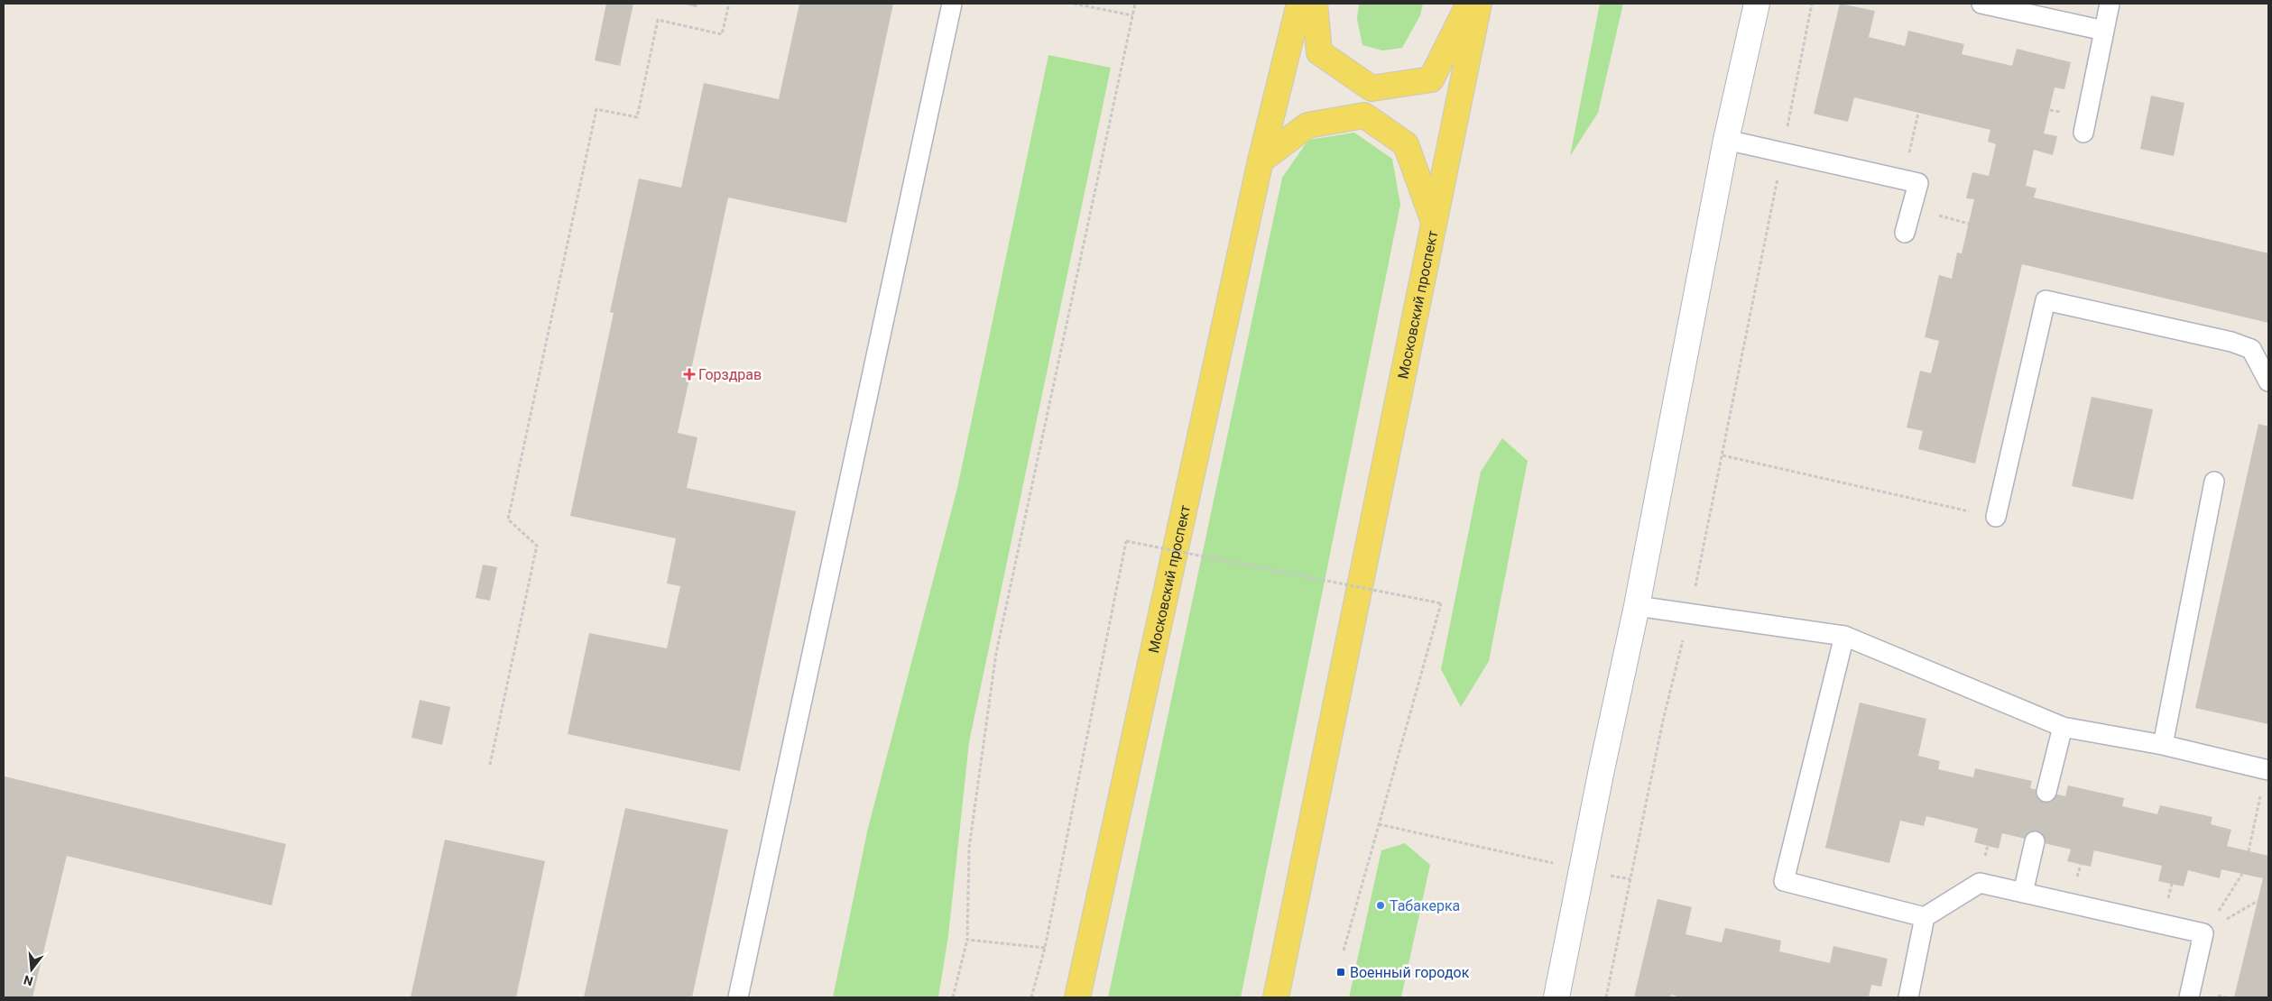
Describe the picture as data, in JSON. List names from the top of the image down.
{
  "streets": {
    "main road": ["Московский проспект"]
  },
  "places": {
    "health": ["Горздрав"],
    "other": ["Табакерка"],
    "transit": ["Военный городок"]
  },
  "north": "bottom"
}
